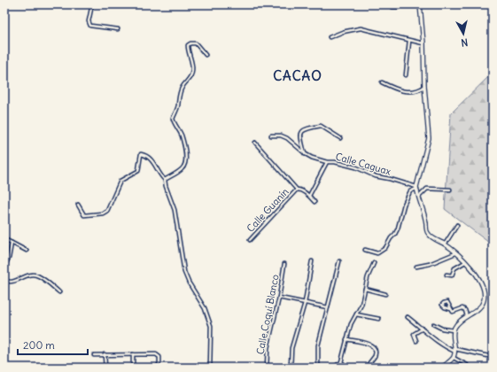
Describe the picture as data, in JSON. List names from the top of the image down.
{
  "streets": {
    "street": ["Calle Caguax", "Calle Guanín", "Calle Coquí Blanco"]
  },
  "districts": ["CACAO"],
  "scale_bar": "200 m",
  "north": "bottom"
}
